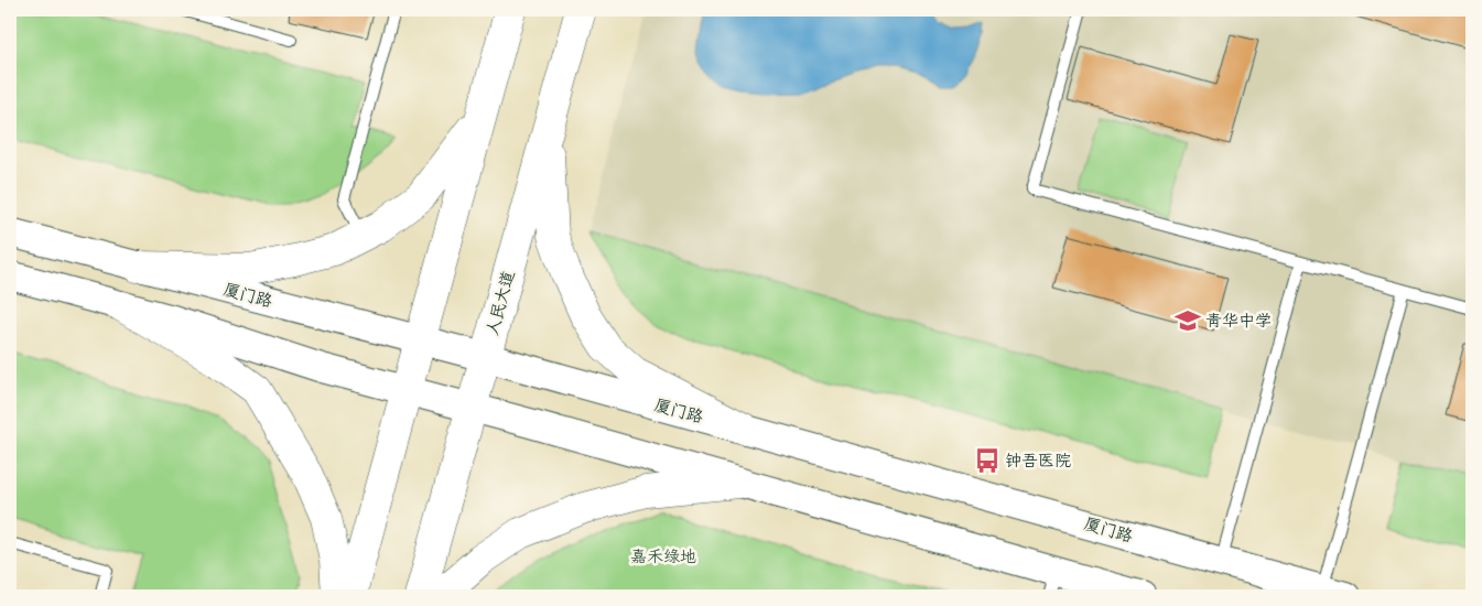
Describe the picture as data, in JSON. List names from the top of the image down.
{
  "streets": {
    "main road": ["人民大道"],
    "street": ["厦门路"]
  },
  "crossings": [
    ["厦门路", "人民大道"]
  ],
  "parks": ["嘉禾绿地"],
  "places": {
    "school or university": ["青华中学"],
    "bus stop": ["钟吾医院"]
  }
}
